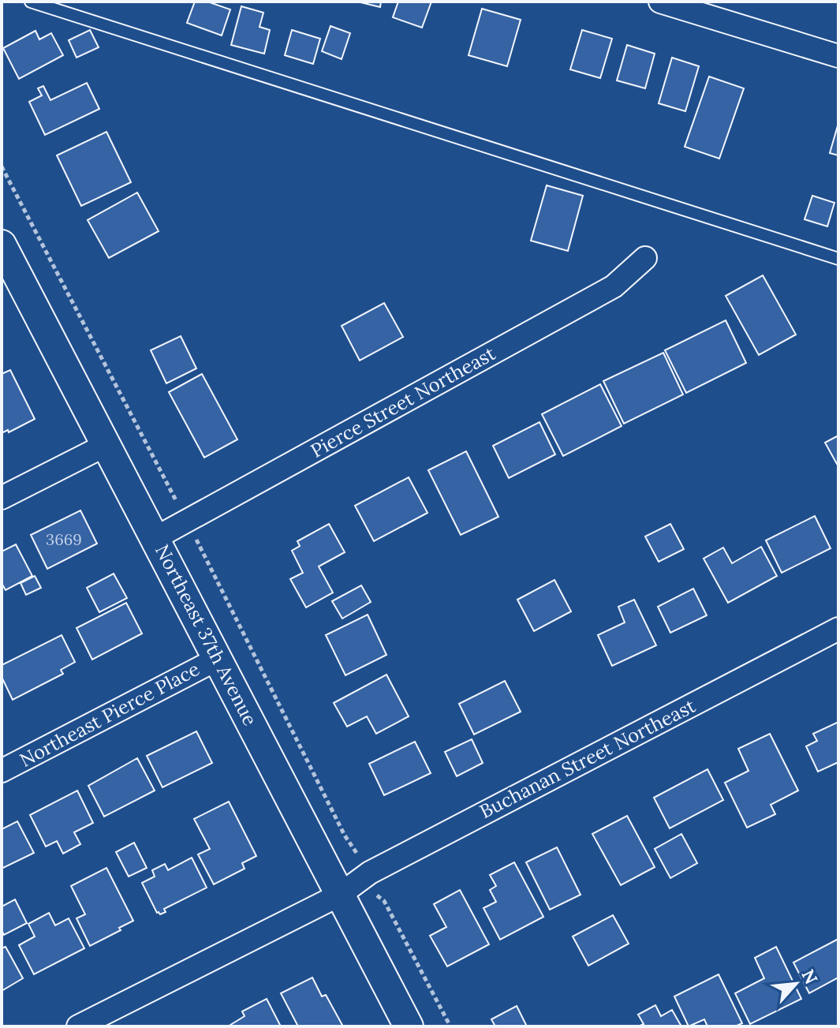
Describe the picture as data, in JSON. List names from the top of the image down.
{
  "streets": {
    "street": [
      "Pierce Street Northeast",
      "Northeast 37th Avenue",
      "Northeast Pierce Place",
      "Buchanan Street Northeast"
    ]
  },
  "crossings": [
    ["Pierce Street Northeast", "Northeast 37th Avenue"],
    ["Northeast 37th Avenue", "Northeast Pierce Place"],
    ["Northeast 37th Avenue", "Buchanan Street Northeast"]
  ],
  "house_numbers": ["3669"],
  "north": "top right"
}
